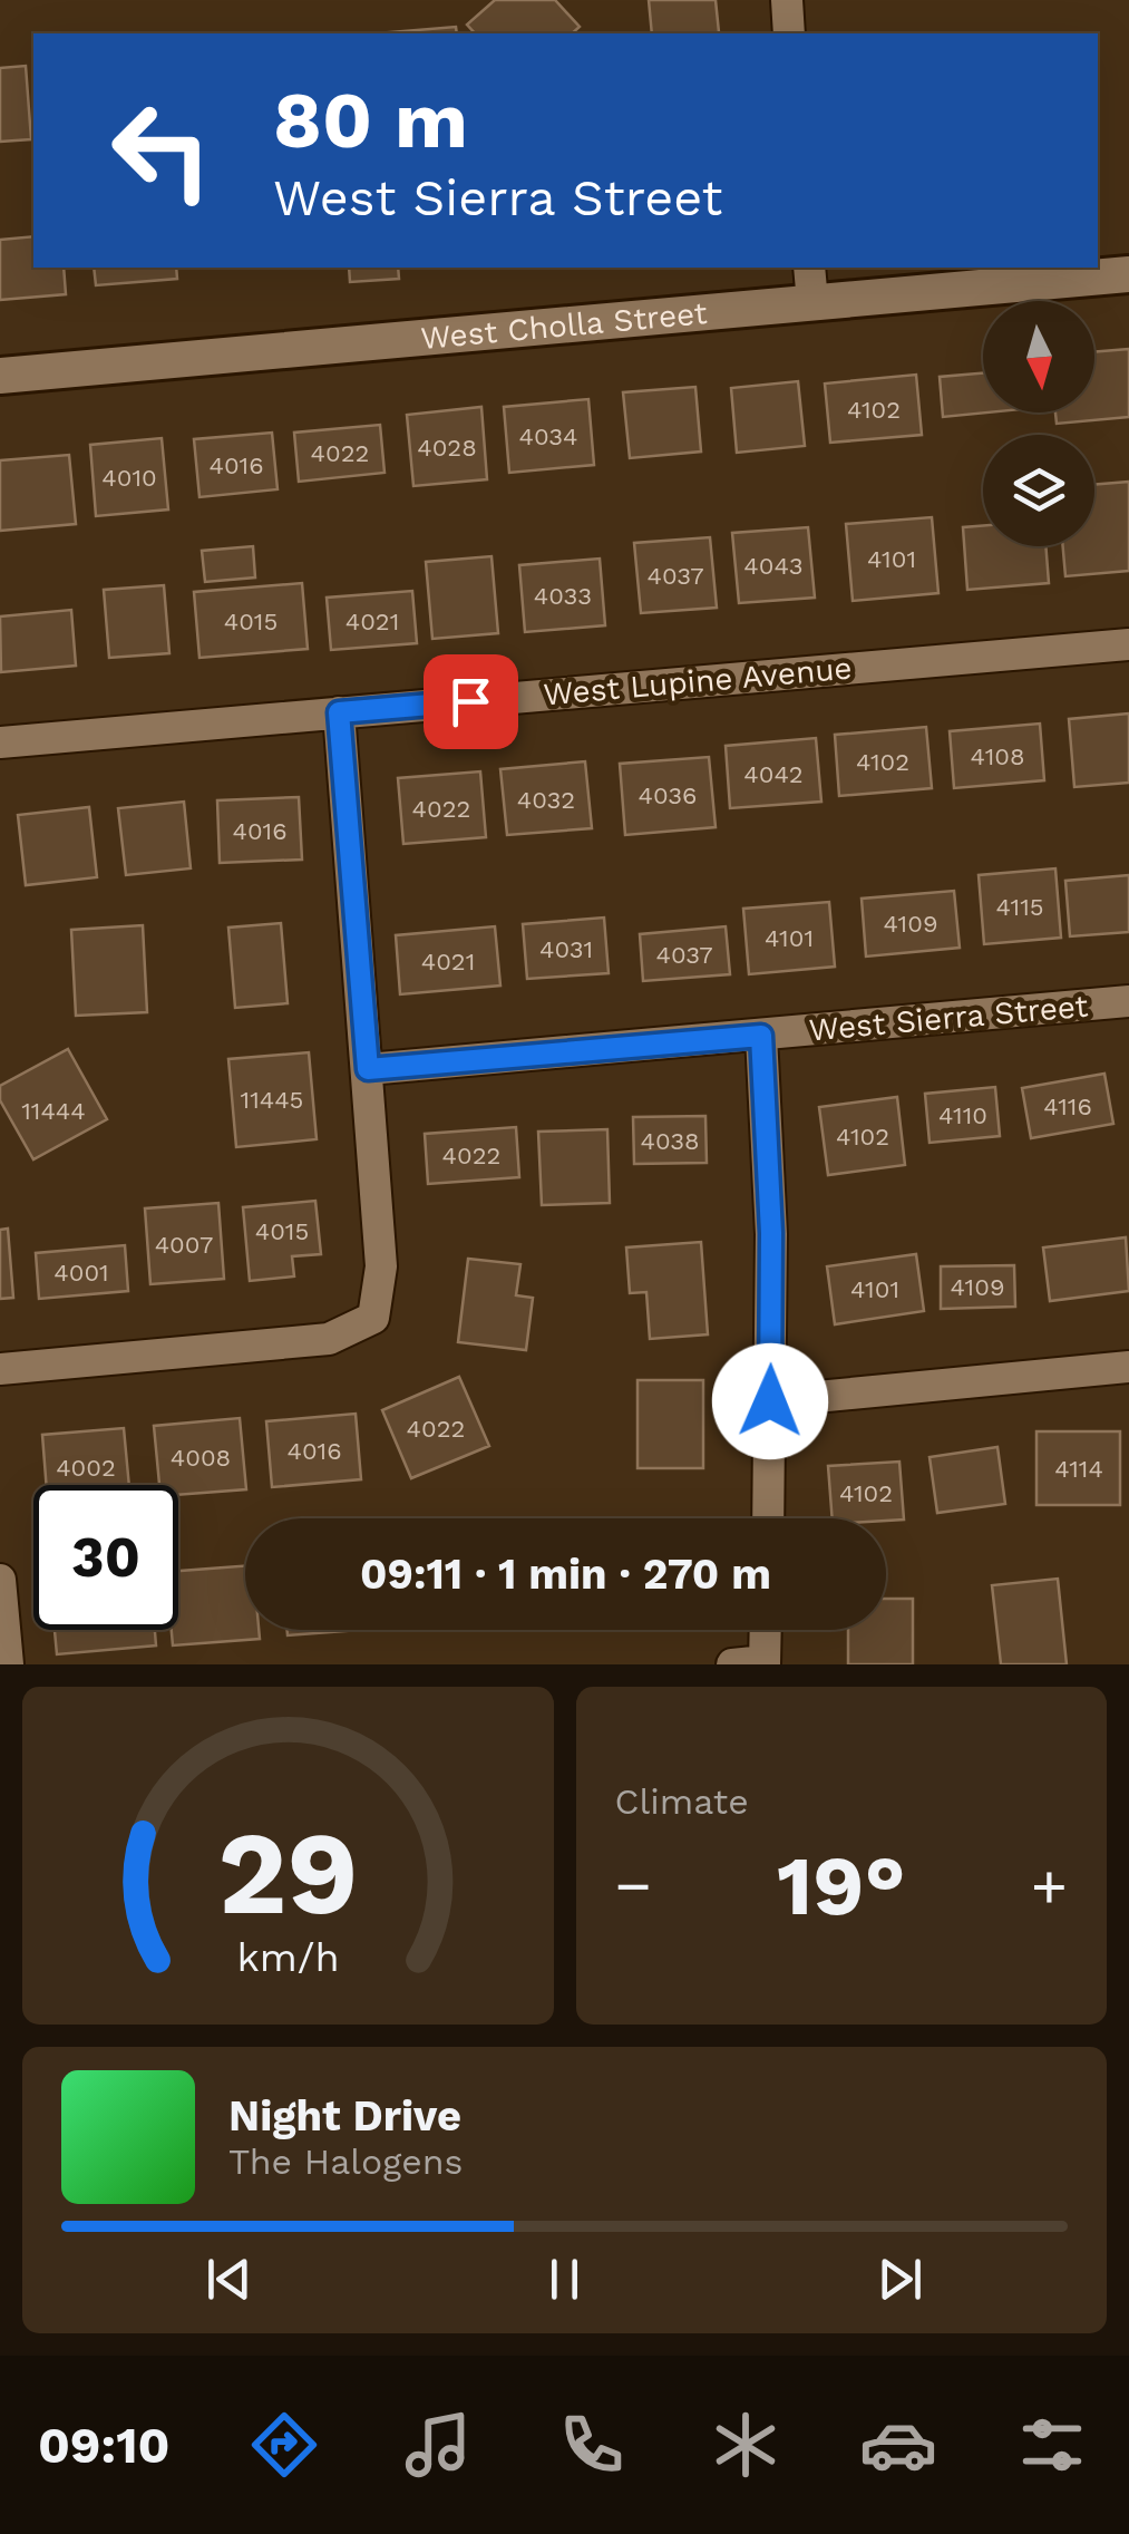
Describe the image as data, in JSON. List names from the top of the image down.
{
  "streets": {
    "street": ["West Cholla Street", "West Lupine Avenue", "West Sierra Street"]
  },
  "house_numbers": [
    "4102",
    "4034",
    "4028",
    "4022",
    "4016",
    "4010",
    "4101",
    "4043",
    "4037",
    "4033",
    "4015",
    "4021",
    "4108",
    "4102",
    "4042",
    "4036",
    "4032",
    "4022",
    "4016",
    "4115",
    "4109",
    "4101",
    "4031",
    "4037",
    "4021",
    "11445",
    "4116",
    "11444",
    "4110",
    "4102",
    "4038",
    "4022",
    "4015",
    "4007",
    "4001",
    "4109",
    "4101",
    "4022",
    "4016",
    "4008",
    "4002",
    "4114",
    "4102"
  ],
  "north": "bottom",
  "page": {
    "turn": ["80 m", "West Sierra Street"],
    "limit": "30",
    "trip": "09:11 · 1 min · 270 m",
    "tile": "Climate",
    "heat": ["−", "19°", "+"],
    "song": ["Night Drive", "The Halogens"],
    "tabs": "09:10",
    "gauge": ["29", "km/h"]
  }
}
